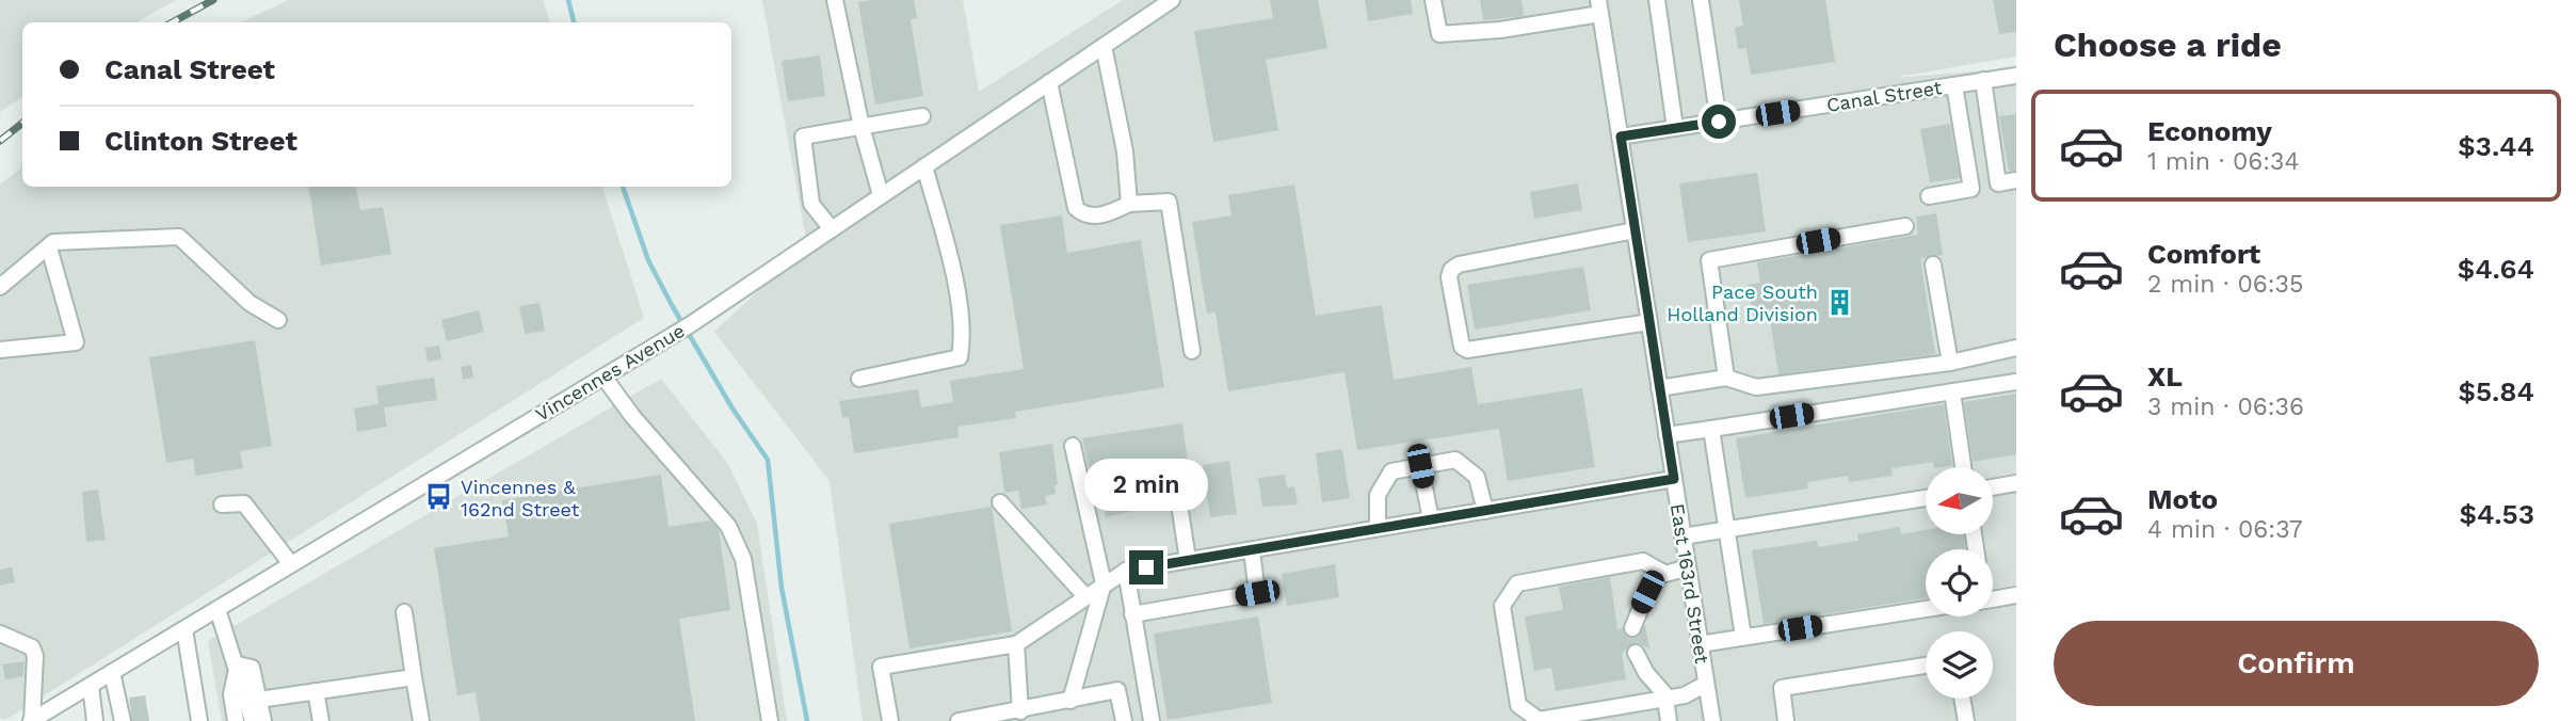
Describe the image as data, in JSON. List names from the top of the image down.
{
  "streets": {
    "street": ["Canal Street", "Vincennes Avenue", "East 163rd Street"]
  },
  "crossings": [
    ["Canal Street", "East 163rd Street"]
  ],
  "places": {
    "building": ["Pace South Holland Division"],
    "bus stop": ["Vincennes & 162nd Street"]
  },
  "north": "left",
  "page": {
    "heading": "Choose a ride",
    "banner": ["Canal Street", "Clinton Street"],
    "list": [
      {
        "name": "Economy",
        "note": "1 min · 06:34",
        "value": "$3.44"
      },
      {
        "name": "Comfort",
        "note": "2 min · 06:35",
        "value": "$4.64"
      },
      {
        "name": "XL",
        "note": "3 min · 06:36",
        "value": "$5.84"
      },
      {
        "name": "Moto",
        "note": "4 min · 06:37",
        "value": "$4.53"
      }
    ],
    "bubble": "2 min",
    "buttons": "Confirm"
  }
}
